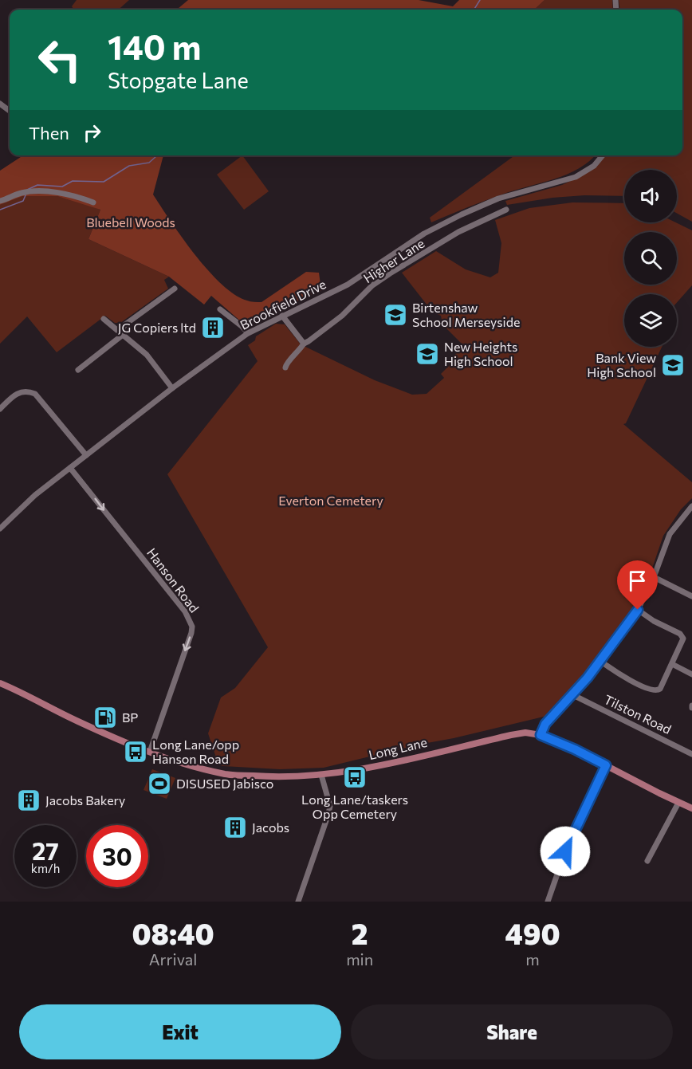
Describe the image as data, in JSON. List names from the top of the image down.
{
  "streets": {
    "main road": ["Long Lane"],
    "street": [
      "Higher Lane",
      "Brookfield Drive",
      "Hanson Road",
      "Tilston Road"
    ]
  },
  "crossings": [
    ["Brookfield Drive", "Hanson Road"],
    ["Hanson Road", "Long Lane"]
  ],
  "one_way": ["Hanson Road"],
  "parks": ["Bluebell Woods", "Everton Cemetery"],
  "places": {
    "school or university": ["Birtenshaw School Merseyside", "New Heights High School", "Bank View High School"],
    "building": ["JG Copiers ltd", "Jacobs Bakery", "Jacobs"],
    "fuel station": ["BP"],
    "bus stop": ["Long Lane/opp Hanson Road", "Long Lane/taskers Opp Cemetery"],
    "sports": ["DISUSED Jabisco"]
  },
  "page": {
    "turn": ["140 m", "Stopgate Lane"],
    "then": "Then",
    "speed": "27 km/h",
    "limit": "30",
    "eta": [
      "08:40",
      "Arrival",
      "2",
      "min",
      "490",
      "m"
    ],
    "buttons": ["Exit", "Share"]
  }
}
